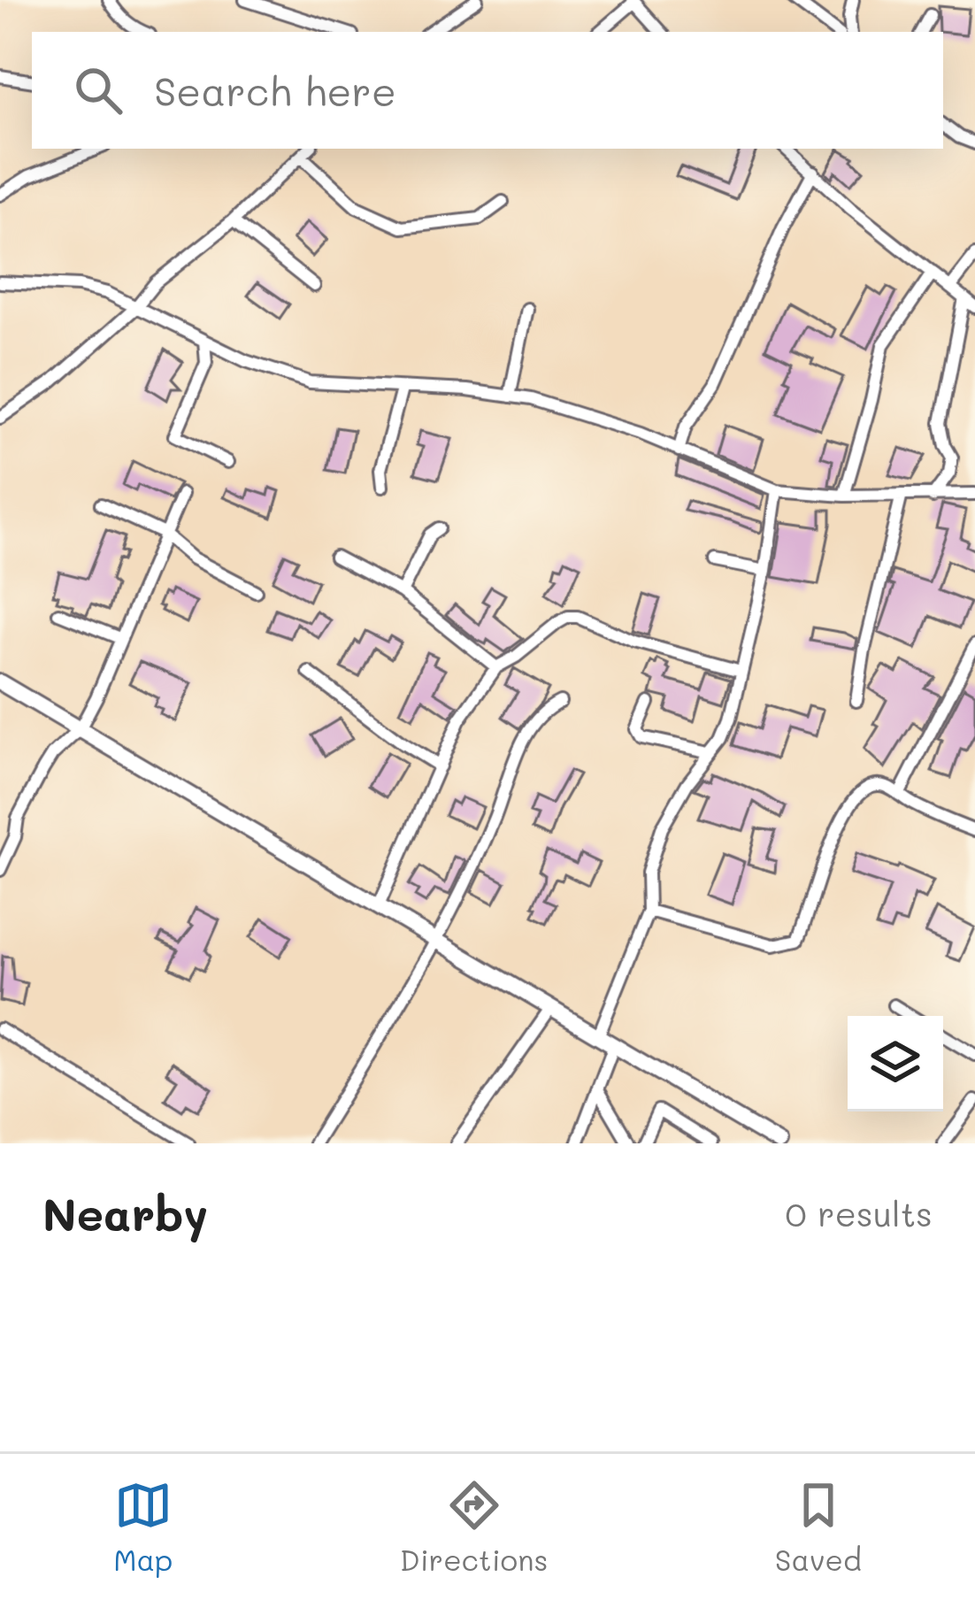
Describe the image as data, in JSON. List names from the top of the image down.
{
  "page": {
    "search": "Search here",
    "heading": ["Nearby", "0 results"],
    "nav": ["Map", "Directions", "Saved"]
  }
}
